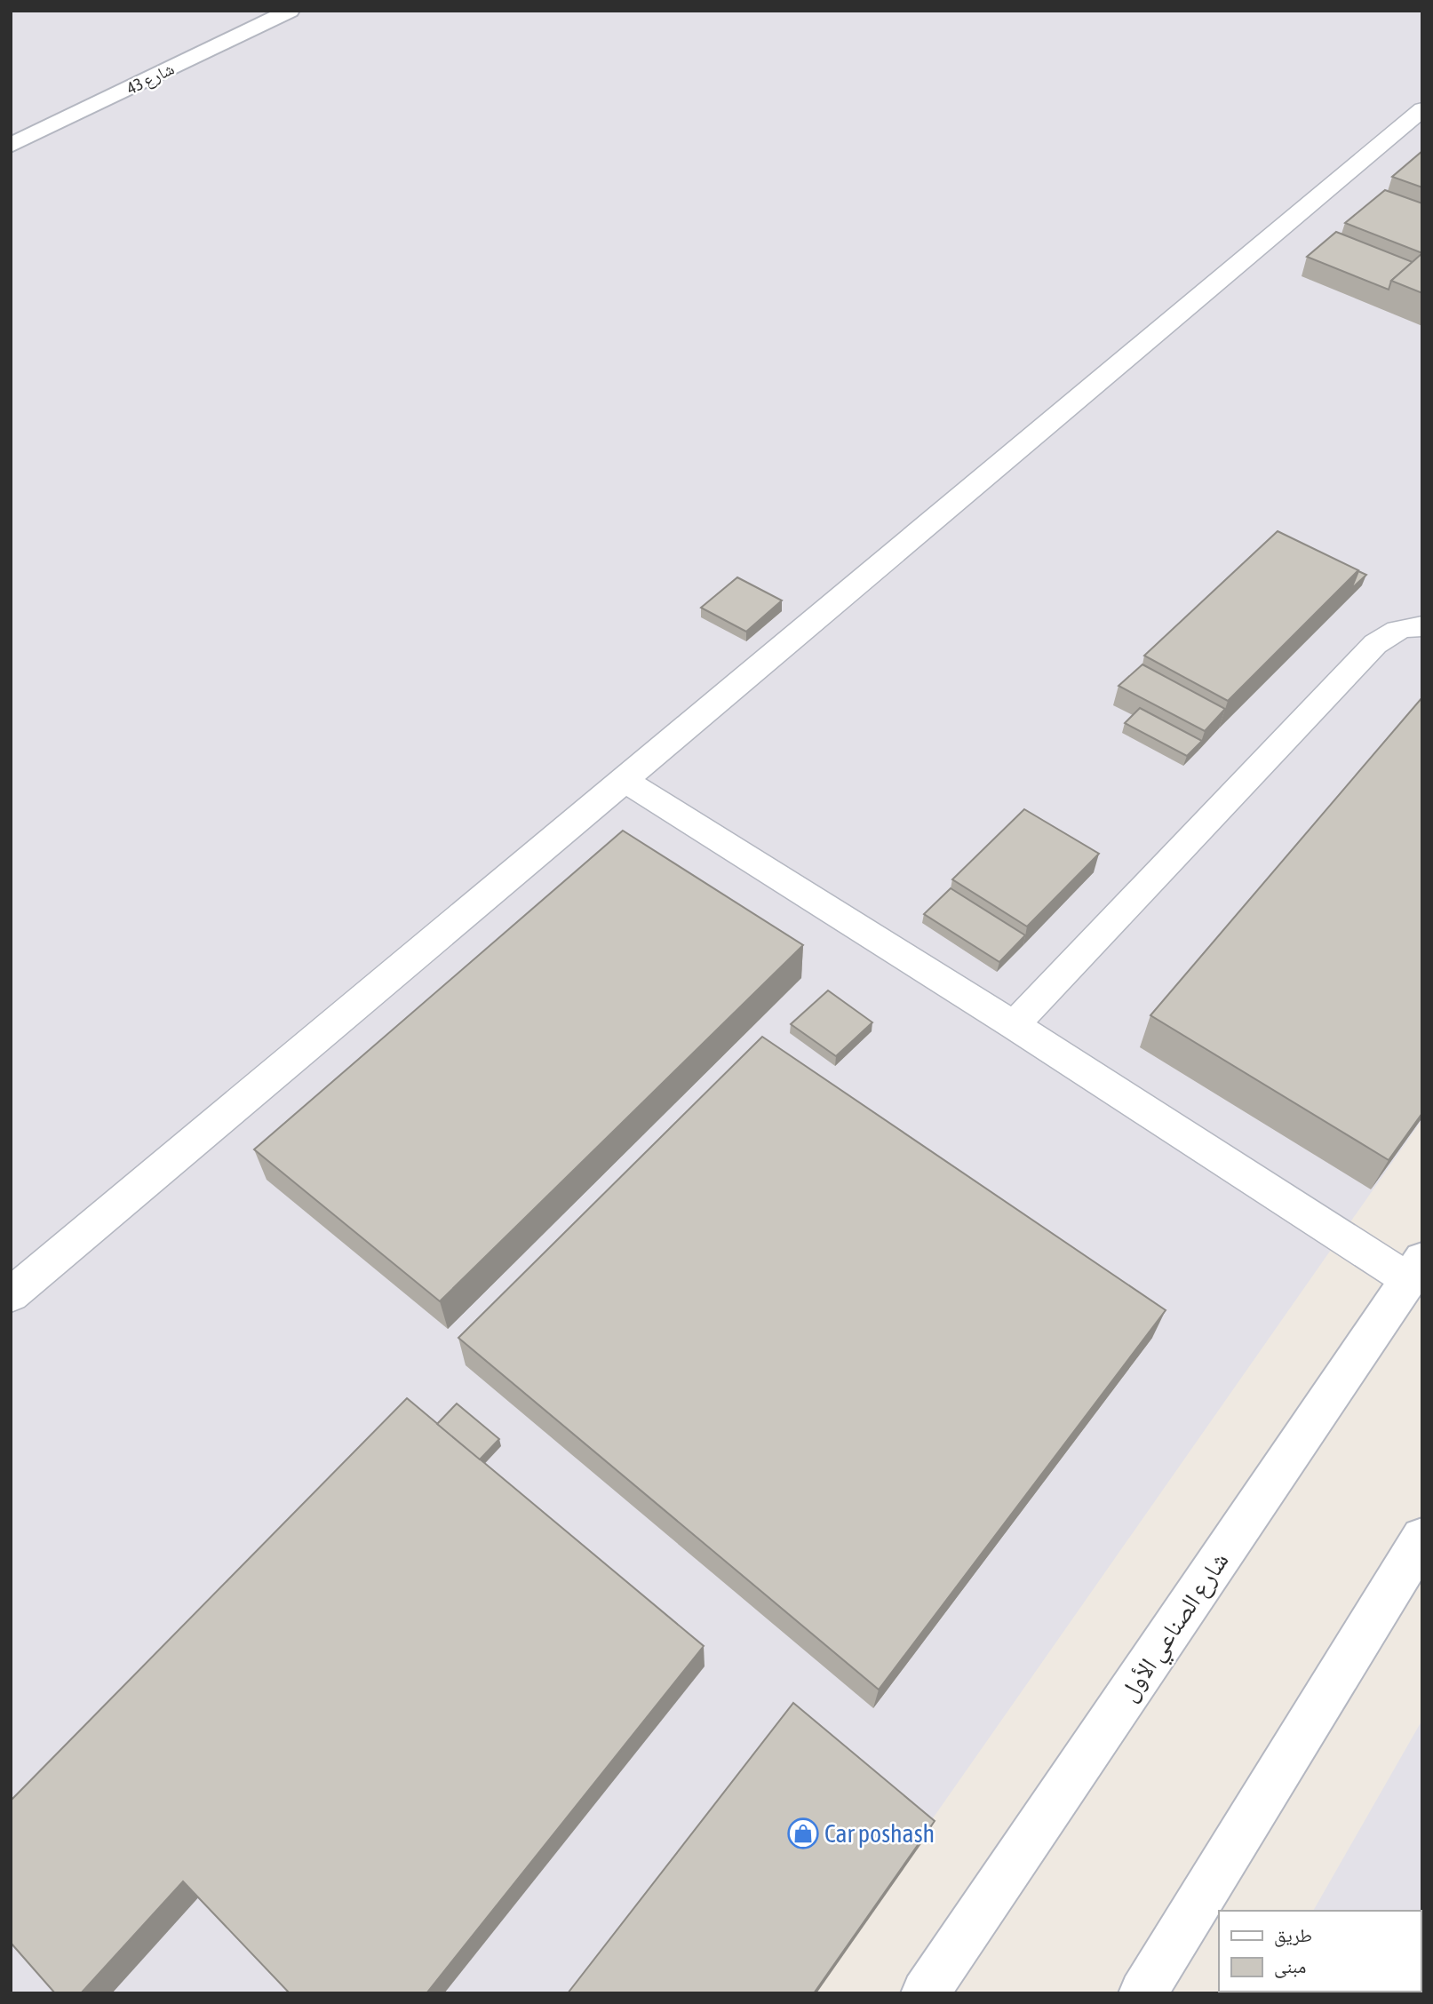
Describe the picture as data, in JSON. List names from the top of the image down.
{
  "streets": {
    "main road": ["شارع 43", "شارع الصناعي الأول"]
  },
  "places": {
    "shop": ["Car poshash"]
  },
  "legend": ["طريق", "مبنى"]
}
